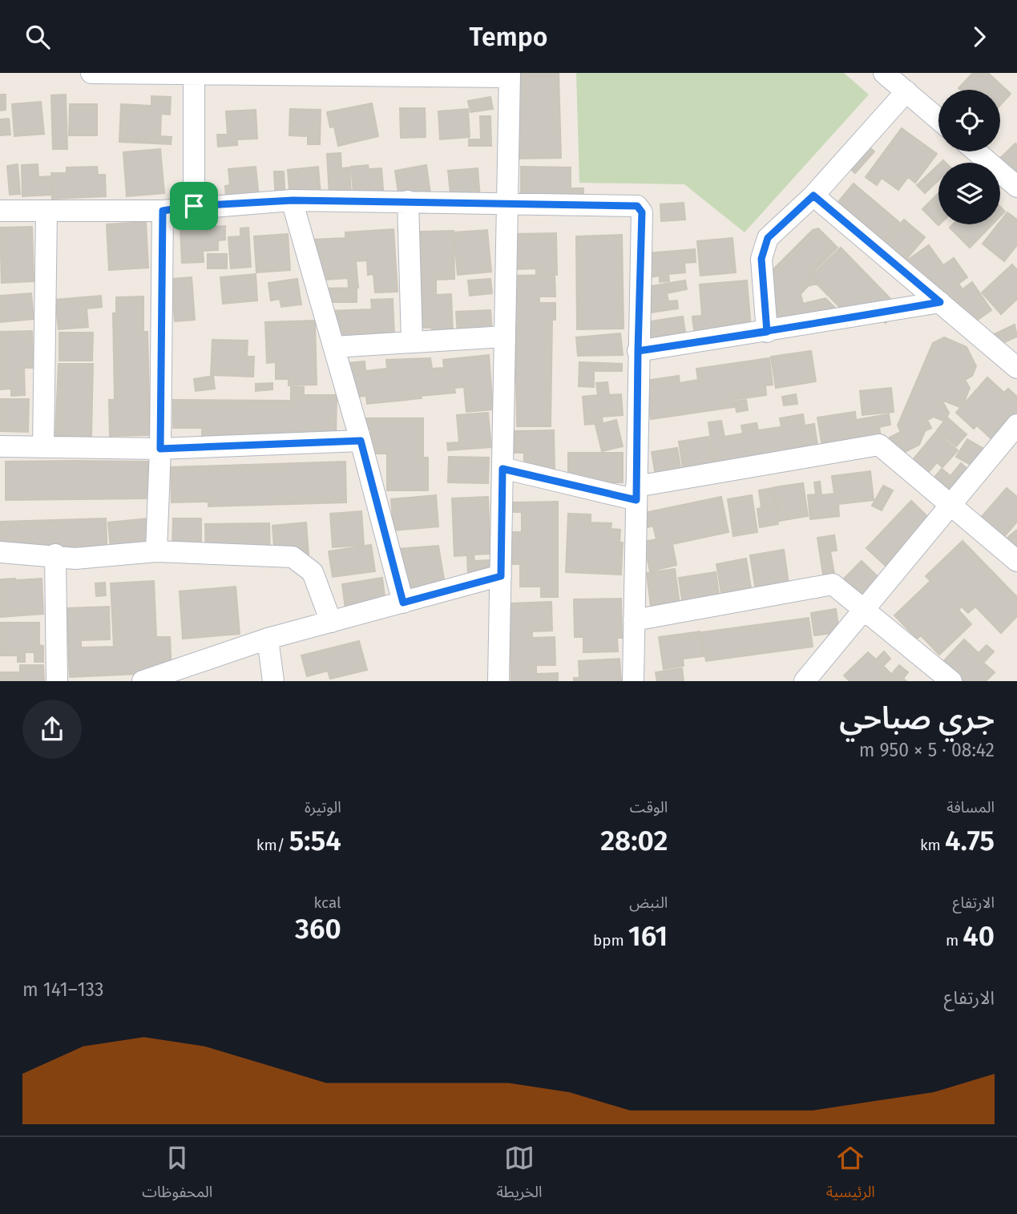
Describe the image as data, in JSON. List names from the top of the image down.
{
  "page": {
    "header": "Tempo",
    "heading": ["جري صباحي", "08:42 · 5 × 950 m"],
    "stats": [
      ["المسافة", "4.75 km"],
      ["الوقت", "28:02"],
      ["الوتيرة", "5:54 /km"],
      ["الارتفاع", "40 m"],
      ["النبض", "161 bpm"],
      ["kcal", "360"]
    ],
    "chart": ["الارتفاع", "133–141 m"],
    "tabs": ["الرئيسية", "الخريطة", "المحفوظات"]
  }
}
